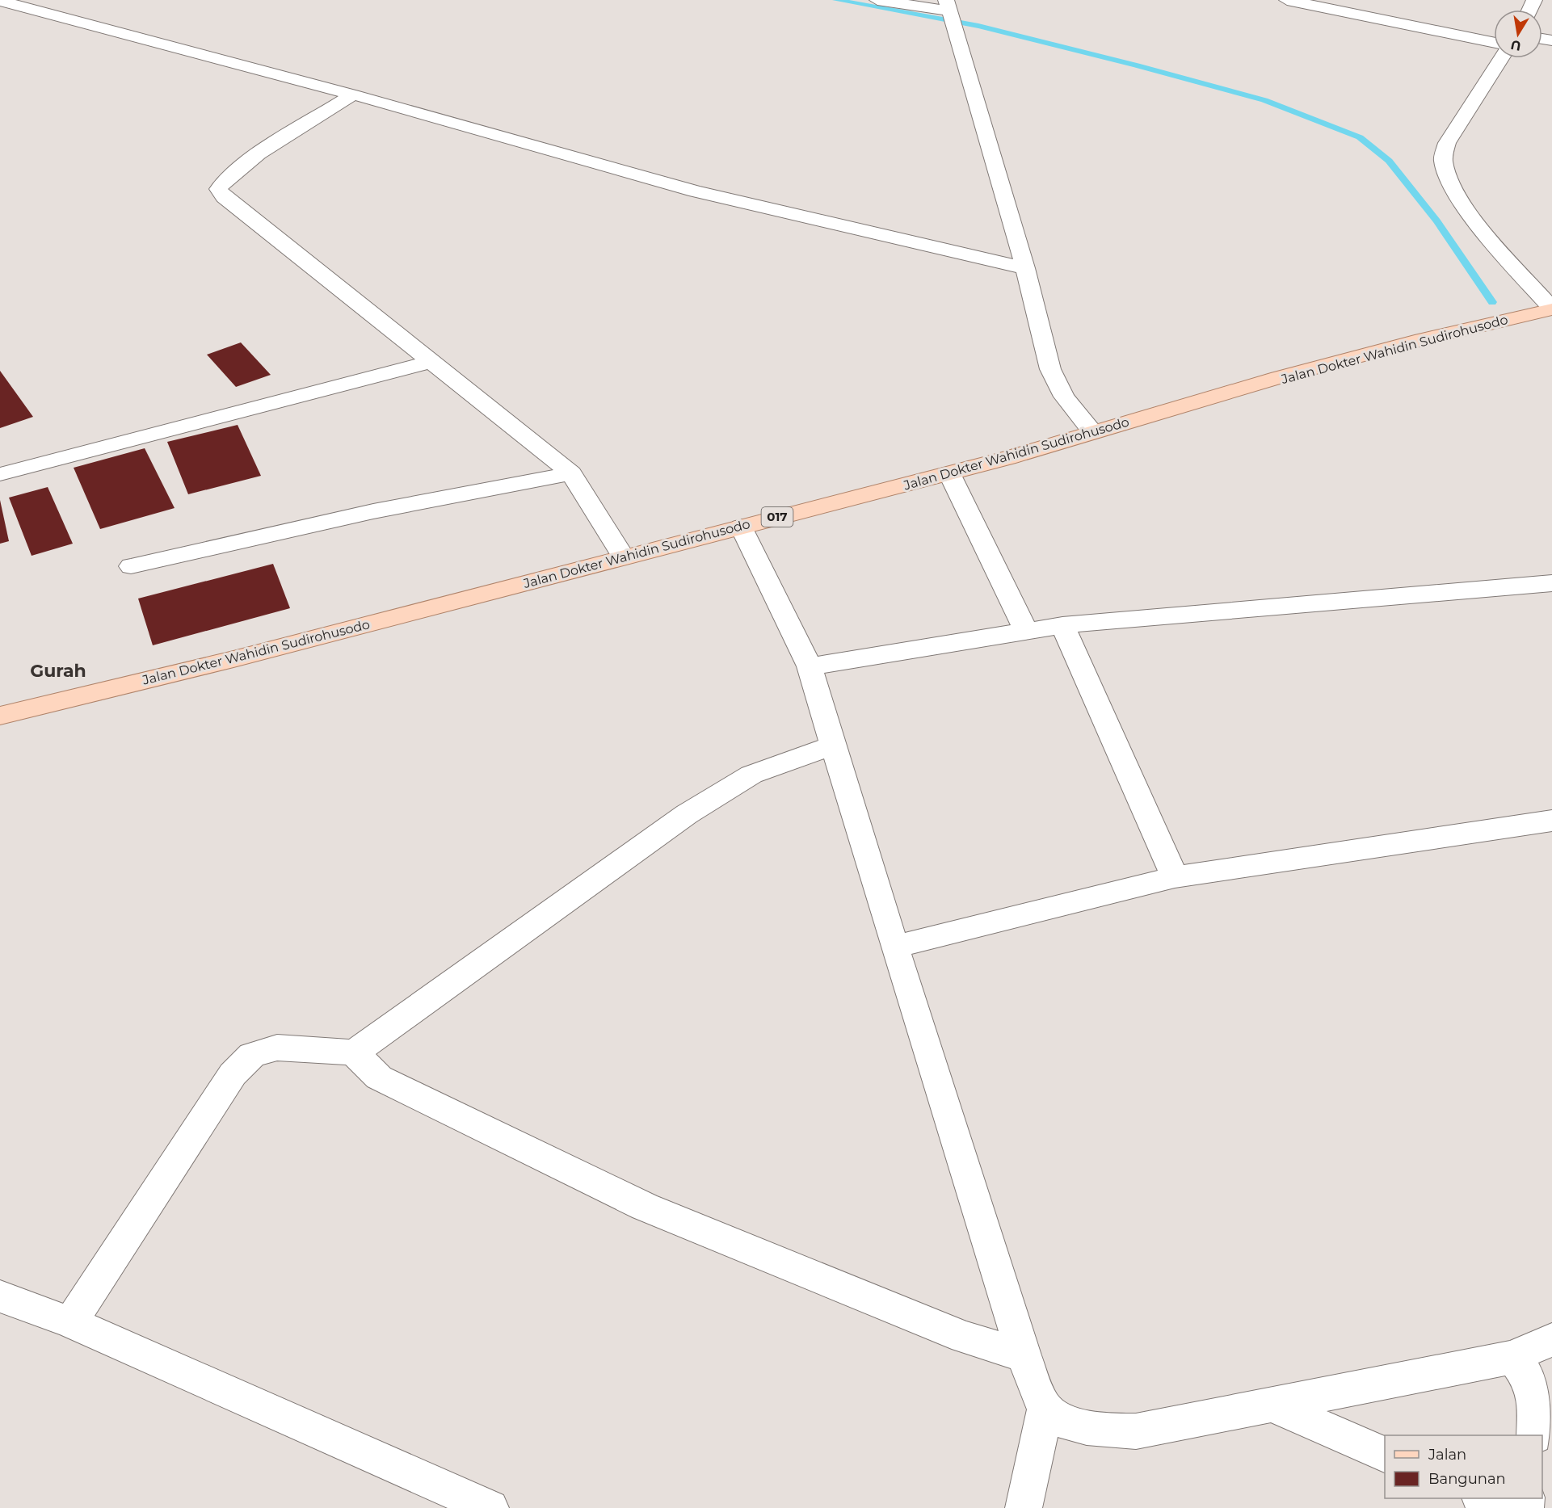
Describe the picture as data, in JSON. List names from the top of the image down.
{
  "streets": {
    "main road": ["Jalan Dokter Wahidin Sudirohusodo", "017"]
  },
  "districts": ["Gurah"],
  "legend": ["Jalan", "Bangunan"],
  "north": "bottom"
}
